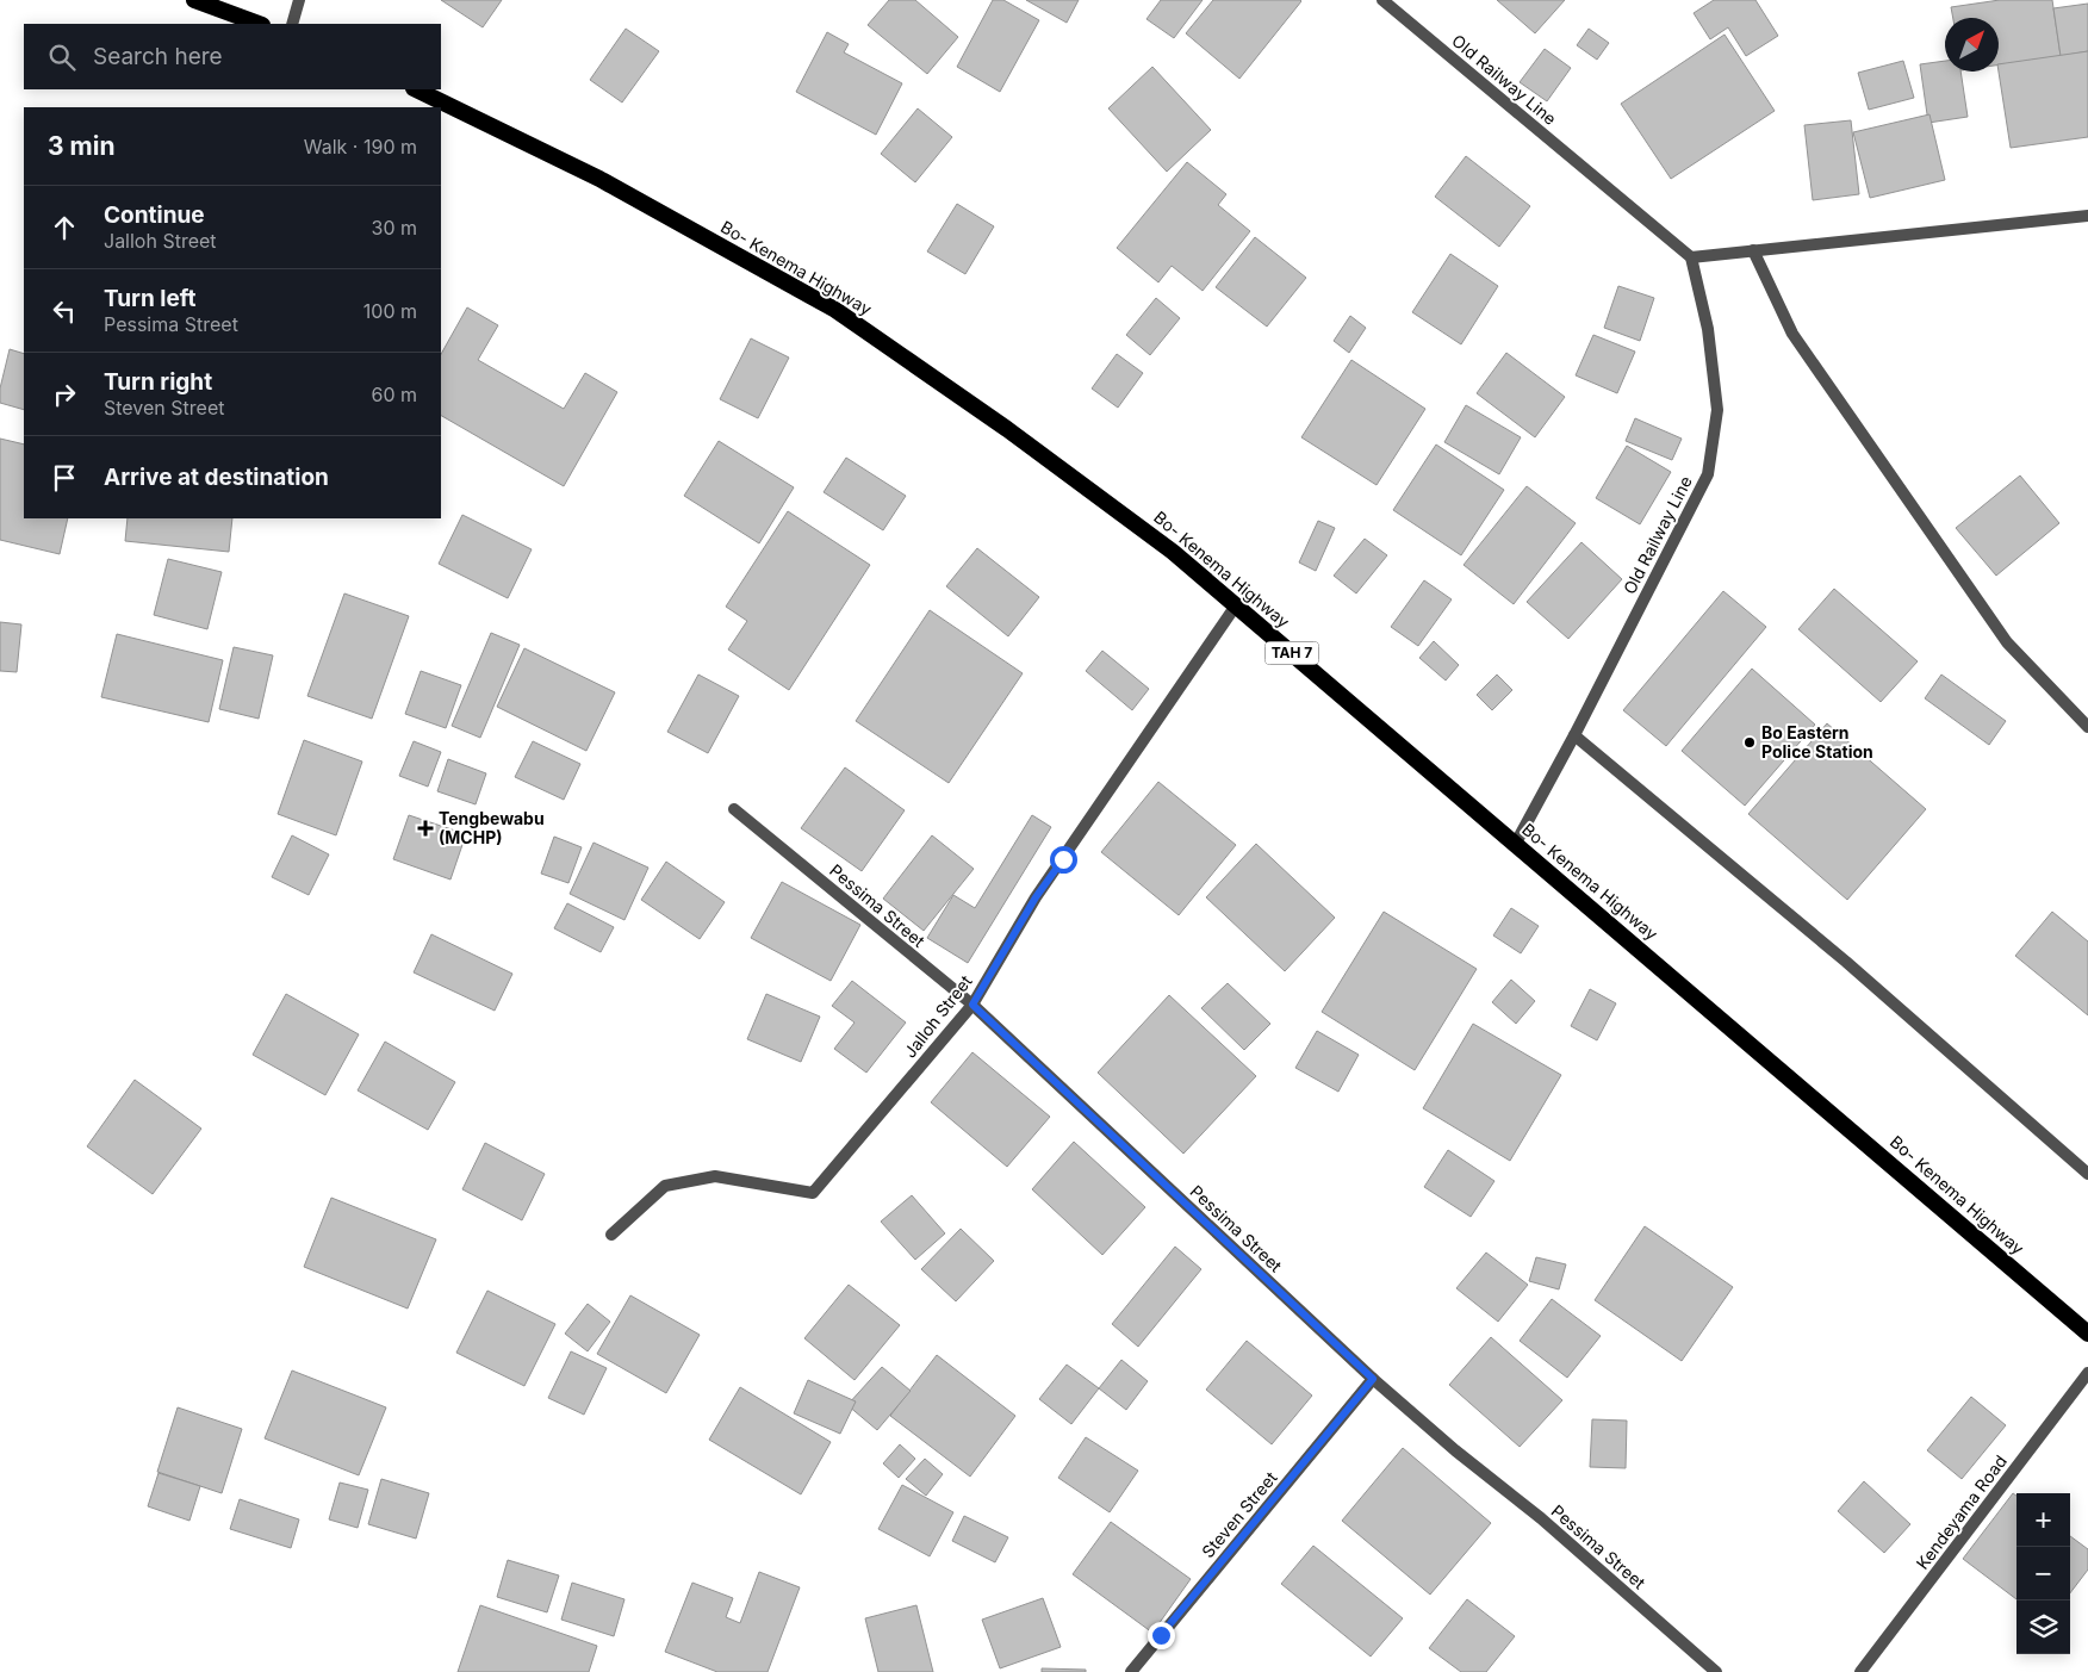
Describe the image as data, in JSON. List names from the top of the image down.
{
  "streets": {
    "highway": ["Bo- Kenema Highway", "TAH 7"],
    "street": [
      "Old Railway Line",
      "Pessima Street",
      "Jalloh Street",
      "Kendeyama Road",
      "Steven Street"
    ]
  },
  "crossings": [
    ["Old Railway Line", "Bo- Kenema Highway"],
    ["Bo- Kenema Highway", "Jalloh Street"],
    ["Pessima Street", "Jalloh Street"],
    ["Pessima Street", "Steven Street"]
  ],
  "places": {
    "other": ["Bo Eastern Police Station"],
    "health": ["Tengbewabu (MCHP)"]
  },
  "north": "top right",
  "page": {
    "search": "Search here",
    "heading": ["3 min", "Walk · 190 m"],
    "list": [
      ["Continue", "Jalloh Street", "30 m"],
      ["Turn left", "Pessima Street", "100 m"],
      ["Turn right", "Steven Street", "60 m"],
      "Arrive at destination"
    ],
    "map_buttons": ["+", "−"]
  }
}
